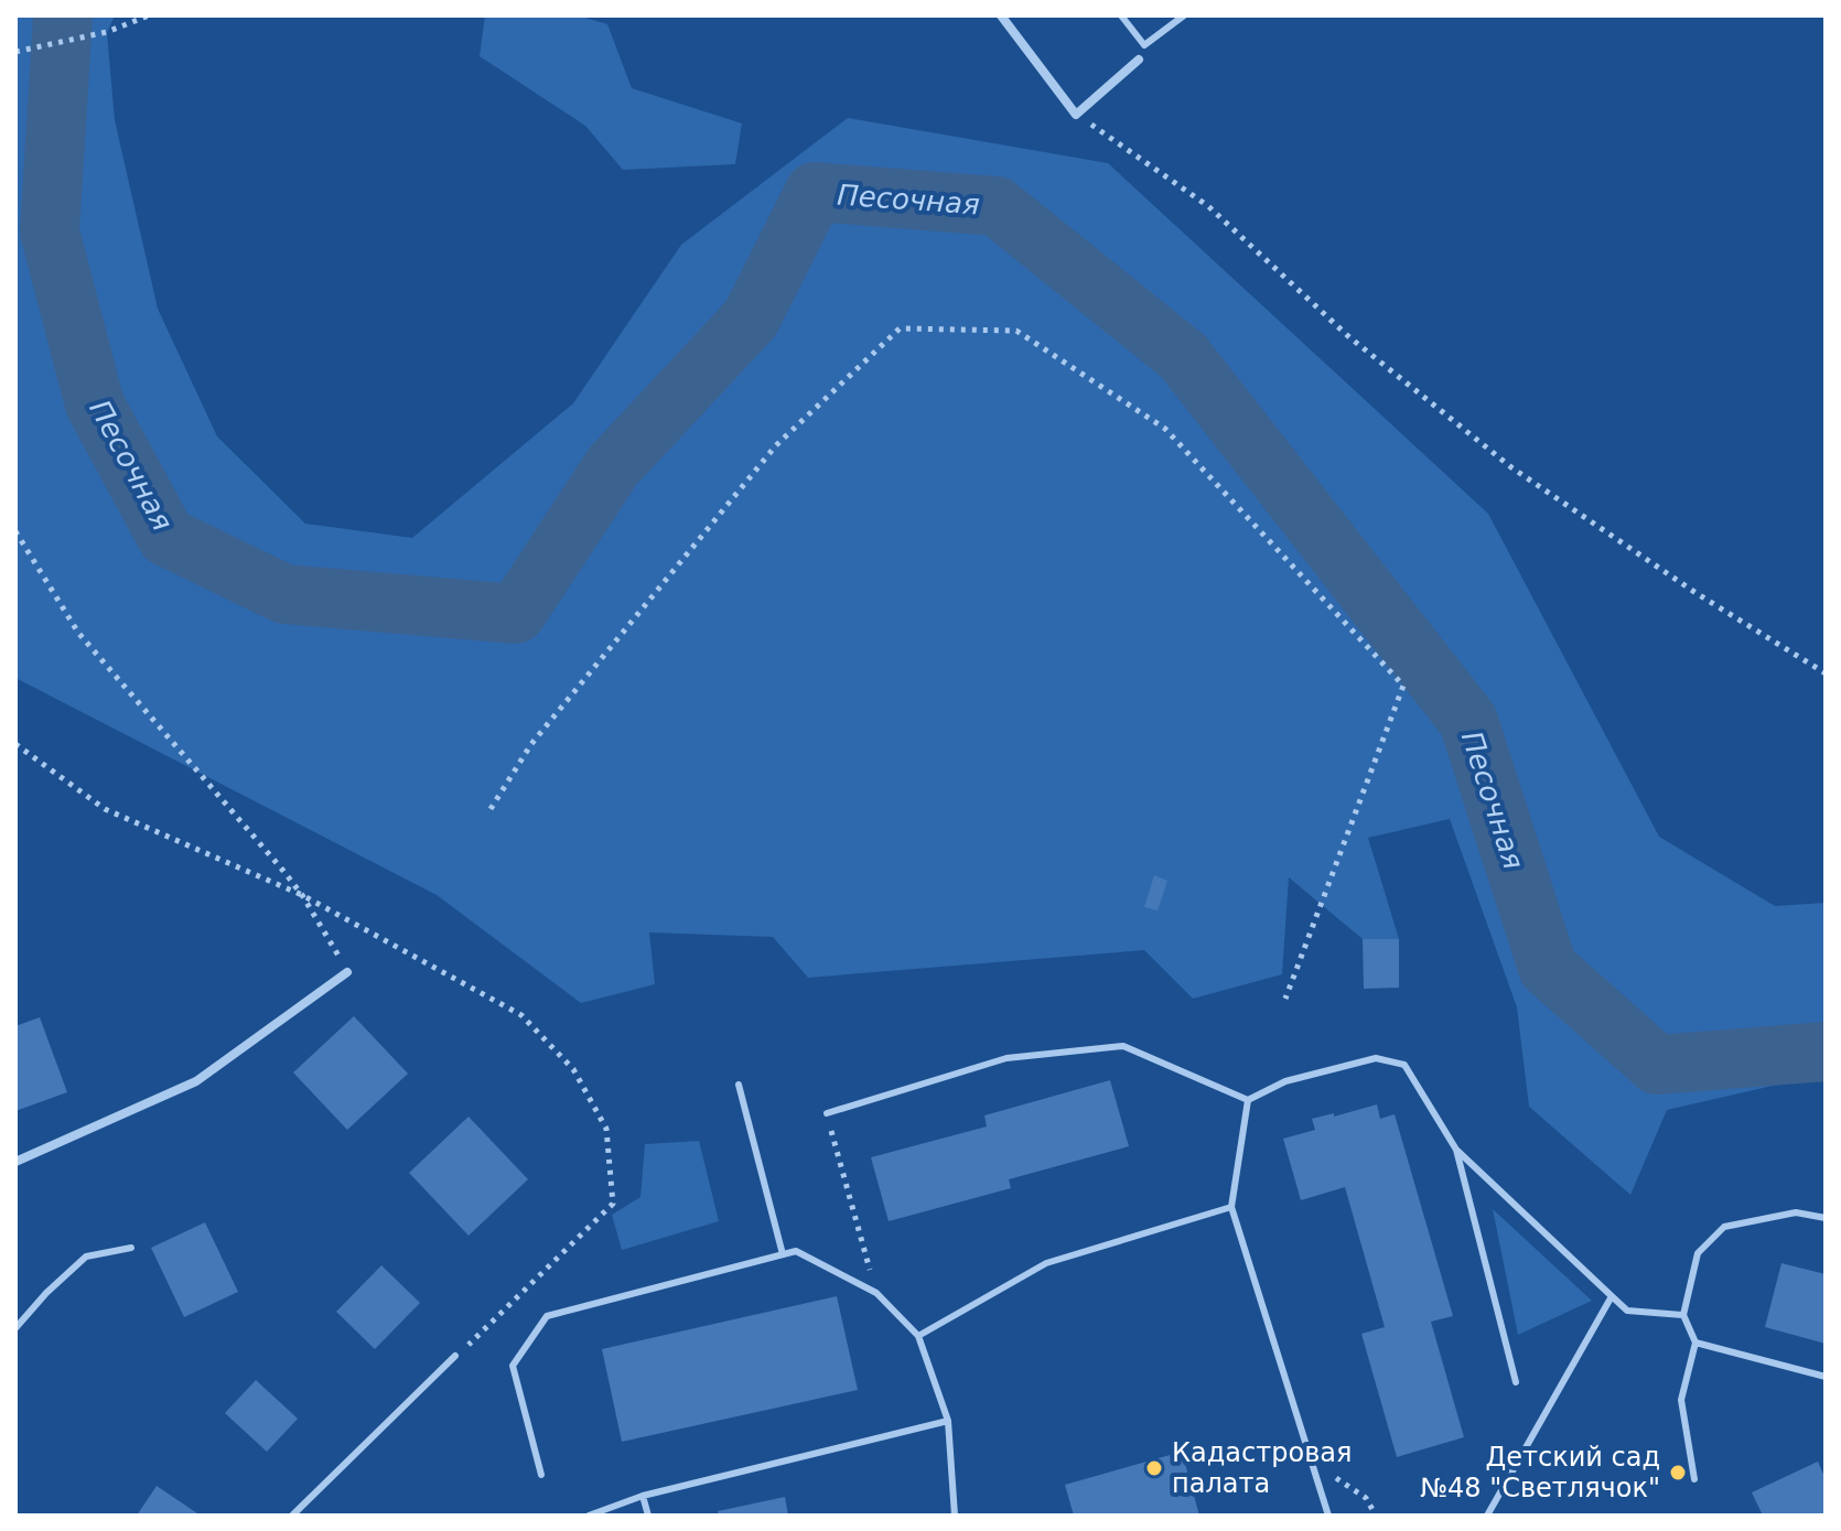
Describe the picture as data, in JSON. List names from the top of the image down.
{
  "water": ["Песочная"],
  "places": ["Кадастровая палата", "Детский сад №48 \"Светлячок\""]
}
